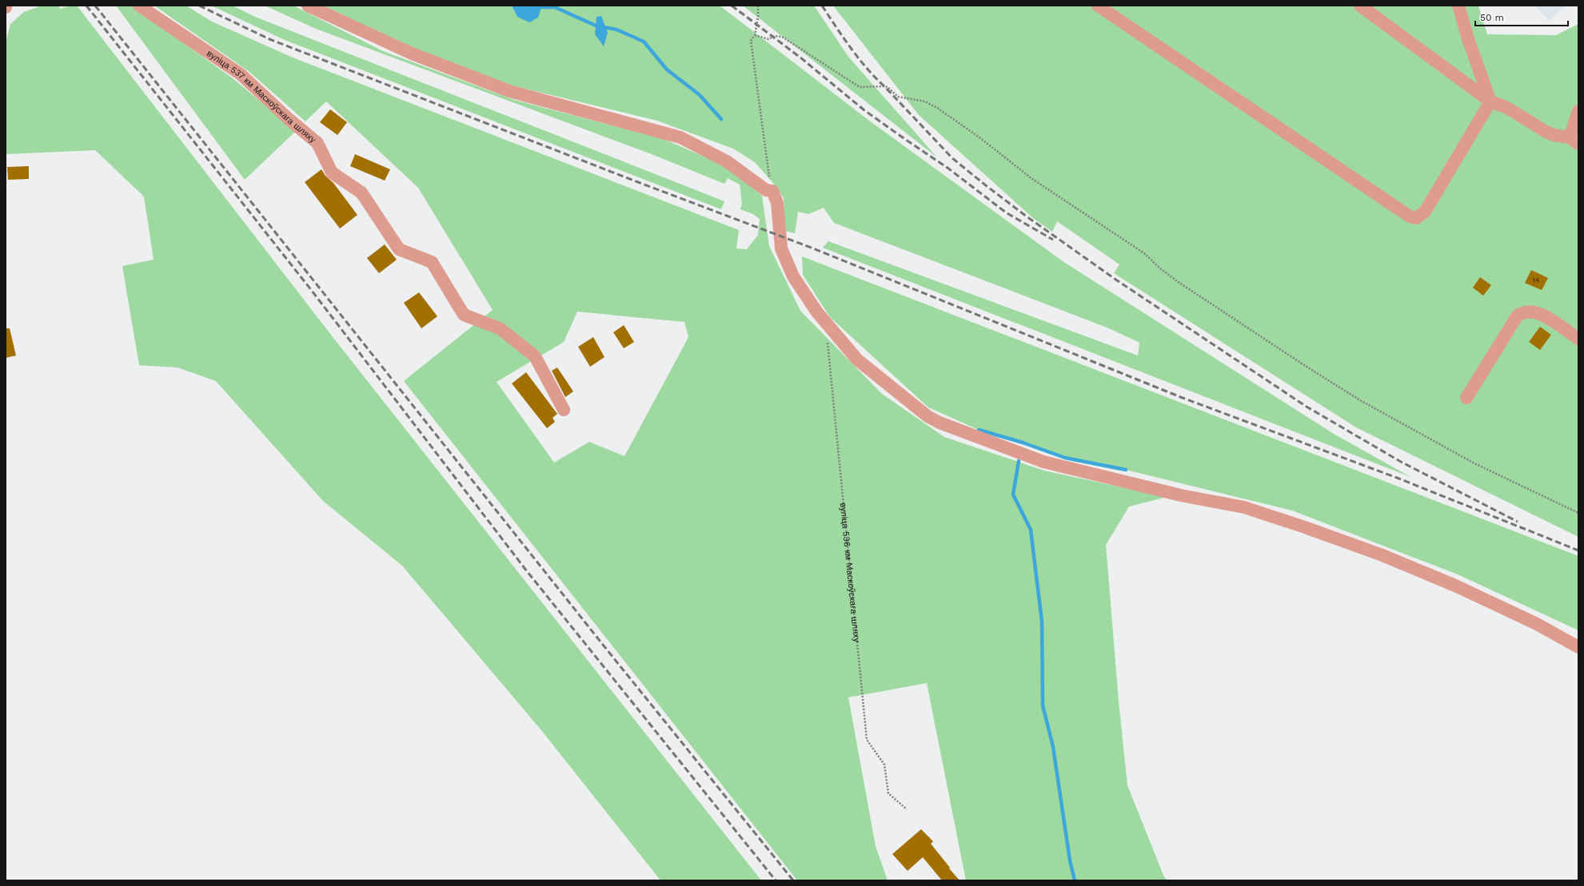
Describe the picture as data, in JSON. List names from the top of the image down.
{
  "streets": {
    "street": ["вуліца 537 км Маскоўскага шляху"],
    "path": ["вуліца 536 км Маскоўскага шляху"]
  },
  "house_numbers": ["14"],
  "scale_bar": "50 m"
}
